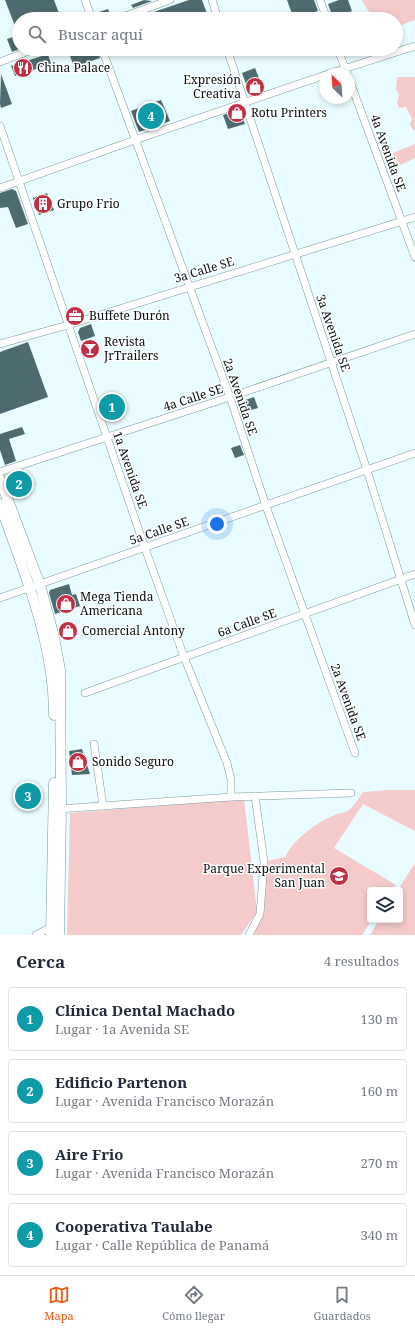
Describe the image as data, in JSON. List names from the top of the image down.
{
  "streets": {
    "street": [
      "4a Avenida SE",
      "3a Calle SE",
      "3a Avenida SE",
      "2a Avenida SE",
      "4a Calle SE",
      "1a Avenida SE",
      "5a Calle SE",
      "6a Calle SE"
    ]
  },
  "crossings": [
    ["4a Avenida SE", "3a Calle SE"],
    ["3a Calle SE", "3a Avenida SE"],
    ["3a Calle SE", "2a Avenida SE"],
    ["3a Calle SE", "1a Avenida SE"],
    ["3a Avenida SE", "4a Calle SE"],
    ["3a Avenida SE", "5a Calle SE"],
    ["3a Avenida SE", "6a Calle SE"],
    ["2a Avenida SE", "4a Calle SE"],
    ["2a Avenida SE", "5a Calle SE"],
    ["2a Avenida SE", "6a Calle SE"],
    ["4a Calle SE", "1a Avenida SE"],
    ["1a Avenida SE", "5a Calle SE"],
    ["1a Avenida SE", "6a Calle SE"]
  ],
  "places": {
    "restaurant": ["China Palace"],
    "shop": [
      "Expresión Creativa",
      "Rotu Printers",
      "Mega Tienda Americana",
      "Comercial Antony",
      "Sonido Seguro"
    ],
    "building": ["Grupo Frio"],
    "office": ["Buffete Durón"],
    "bar": ["Revista JrTrailers"],
    "school or university": ["Parque Experimental San Juan"]
  },
  "north": "top left",
  "page": {
    "search": "Buscar aquí",
    "pins": [
      "4",
      "1",
      "2",
      "3"
    ],
    "heading": ["Cerca", "4 resultados"],
    "list": [
      {
        "mark": "1",
        "name": "Clínica Dental Machado",
        "note": "Lugar · 1a Avenida SE",
        "value": "130 m"
      },
      {
        "mark": "2",
        "name": "Edificio Partenon",
        "note": "Lugar · Avenida Francisco Morazán",
        "value": "160 m"
      },
      {
        "mark": "3",
        "name": "Aire Frio",
        "note": "Lugar · Avenida Francisco Morazán",
        "value": "270 m"
      },
      {
        "mark": "4",
        "name": "Cooperativa Taulabe",
        "note": "Lugar · Calle República de Panamá",
        "value": "340 m"
      }
    ],
    "nav": ["Mapa", "Cómo llegar", "Guardados"]
  }
}
